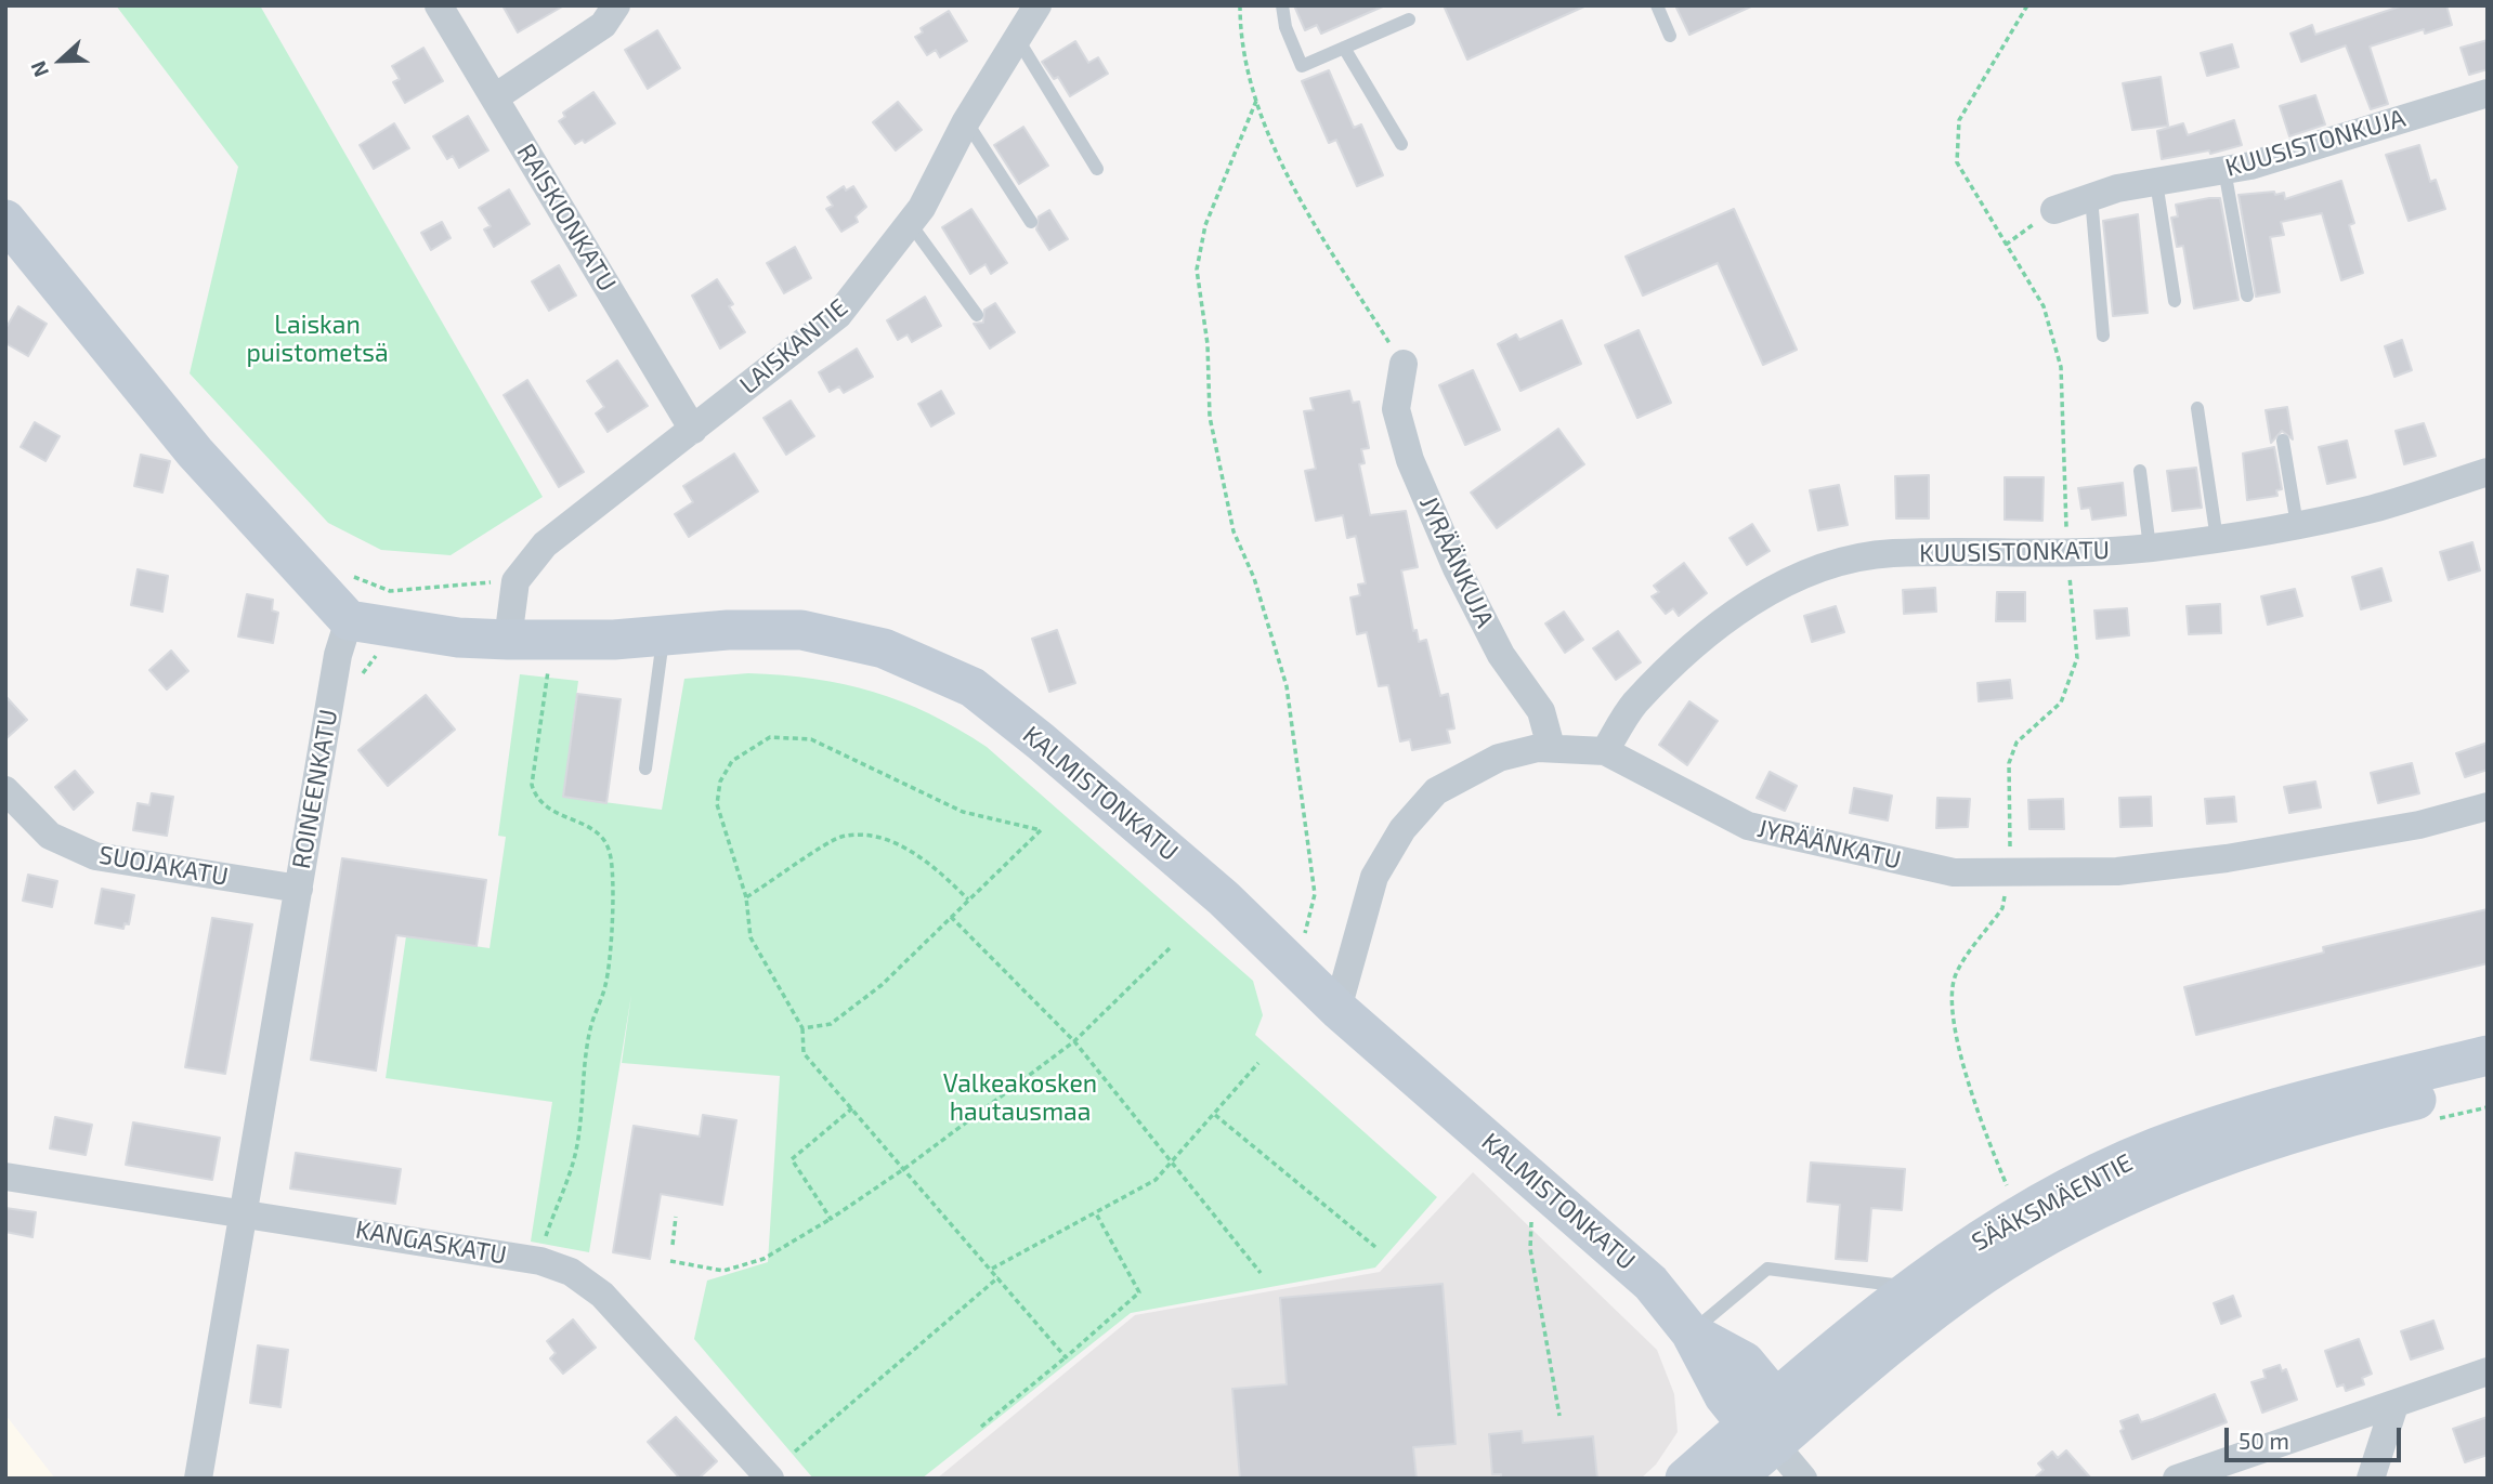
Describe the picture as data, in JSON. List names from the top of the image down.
{
  "streets": {
    "street": [
      "KUUSISTONKUJA",
      "RAISKIONKATU",
      "LAISKANTIE",
      "KUUSISTONKATU",
      "JYRÄÄNKUJA",
      "ROINEENKATU",
      "KALMISTONKATU",
      "JYRÄÄNKATU",
      "SUOJAKATU",
      "SÄÄKSMÄENTIE",
      "KANGASKATU"
    ]
  },
  "crossings": [
    ["RAISKIONKATU", "LAISKANTIE"],
    ["KUUSISTONKATU", "JYRÄÄNKATU"],
    ["JYRÄÄNKUJA", "JYRÄÄNKATU"],
    ["ROINEENKATU", "KALMISTONKATU"],
    ["ROINEENKATU", "SUOJAKATU"],
    ["ROINEENKATU", "KANGASKATU"],
    ["KALMISTONKATU", "JYRÄÄNKATU"],
    ["KALMISTONKATU", "SÄÄKSMÄENTIE"]
  ],
  "parks": ["Laiskan puistometsä", "Valkeakosken hautausmaa"],
  "scale_bar": "50 m",
  "north": "left"
}
